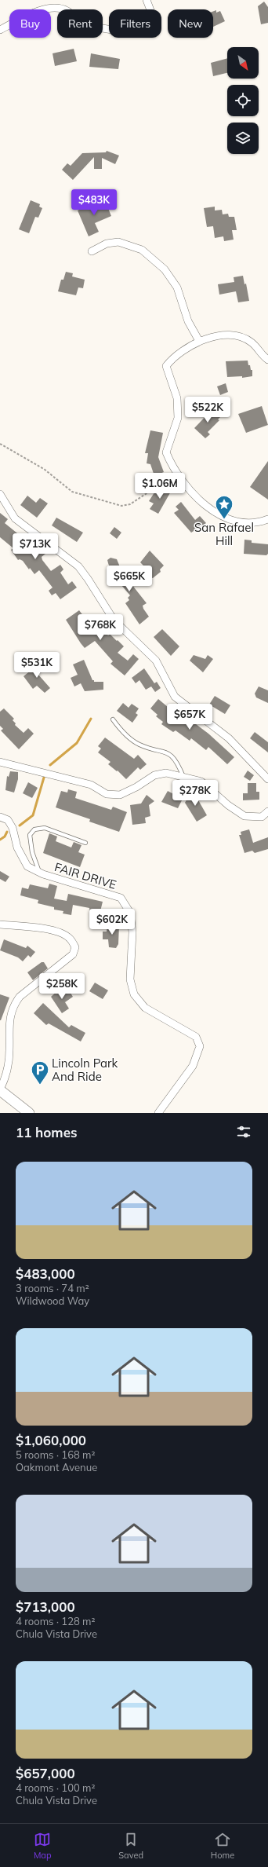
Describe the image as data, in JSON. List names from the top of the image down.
{
  "streets": {
    "street": ["FAIR DRIVE"]
  },
  "places": {
    "place": ["San Rafael Hill"],
    "parking": ["Lincoln Park And Ride"]
  },
  "north": "bottom right",
  "page": {
    "chip": [
      "Buy",
      "Rent",
      "Filters",
      "New"
    ],
    "price": [
      "$483K",
      "$522K",
      "$1.06M",
      "$713K",
      "$665K",
      "$768K",
      "$531K",
      "$657K",
      "$278K",
      "$602K",
      "$258K"
    ],
    "heading": "11 homes",
    "list": [
      {
        "name": "$483,000",
        "note": "3 rooms · 74 m² · Wildwood Way"
      },
      {
        "name": "$1,060,000",
        "note": "5 rooms · 168 m² · Oakmont Avenue"
      },
      {
        "name": "$713,000",
        "note": "4 rooms · 128 m² · Chula Vista Drive"
      },
      {
        "name": "$657,000",
        "note": "4 rooms · 100 m² · Chula Vista Drive"
      }
    ],
    "tabs": ["Map", "Saved", "Home"]
  }
}
